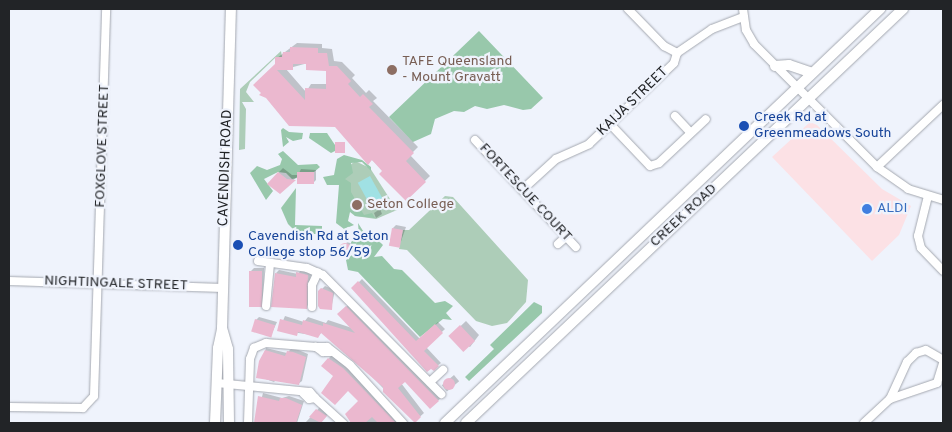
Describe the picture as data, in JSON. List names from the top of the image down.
{
  "streets": {
    "main road": ["CAVENDISH ROAD", "CREEK ROAD"],
    "street": [
      "KAIJA STREET",
      "FOXGLOVE STREET",
      "FORTESCUE COURT",
      "NIGHTINGALE STREET"
    ]
  },
  "crossings": [
    ["KAIJA STREET", "FORTESCUE COURT"],
    ["FOXGLOVE STREET", "NIGHTINGALE STREET"],
    ["CAVENDISH ROAD", "NIGHTINGALE STREET"]
  ],
  "places": [
    "TAFE Queensland - Mount Gravatt",
    "Creek Rd at Greenmeadows South",
    "Seton College",
    "ALDI",
    "Cavendish Rd at Seton College stop 56/59"
  ]
}
